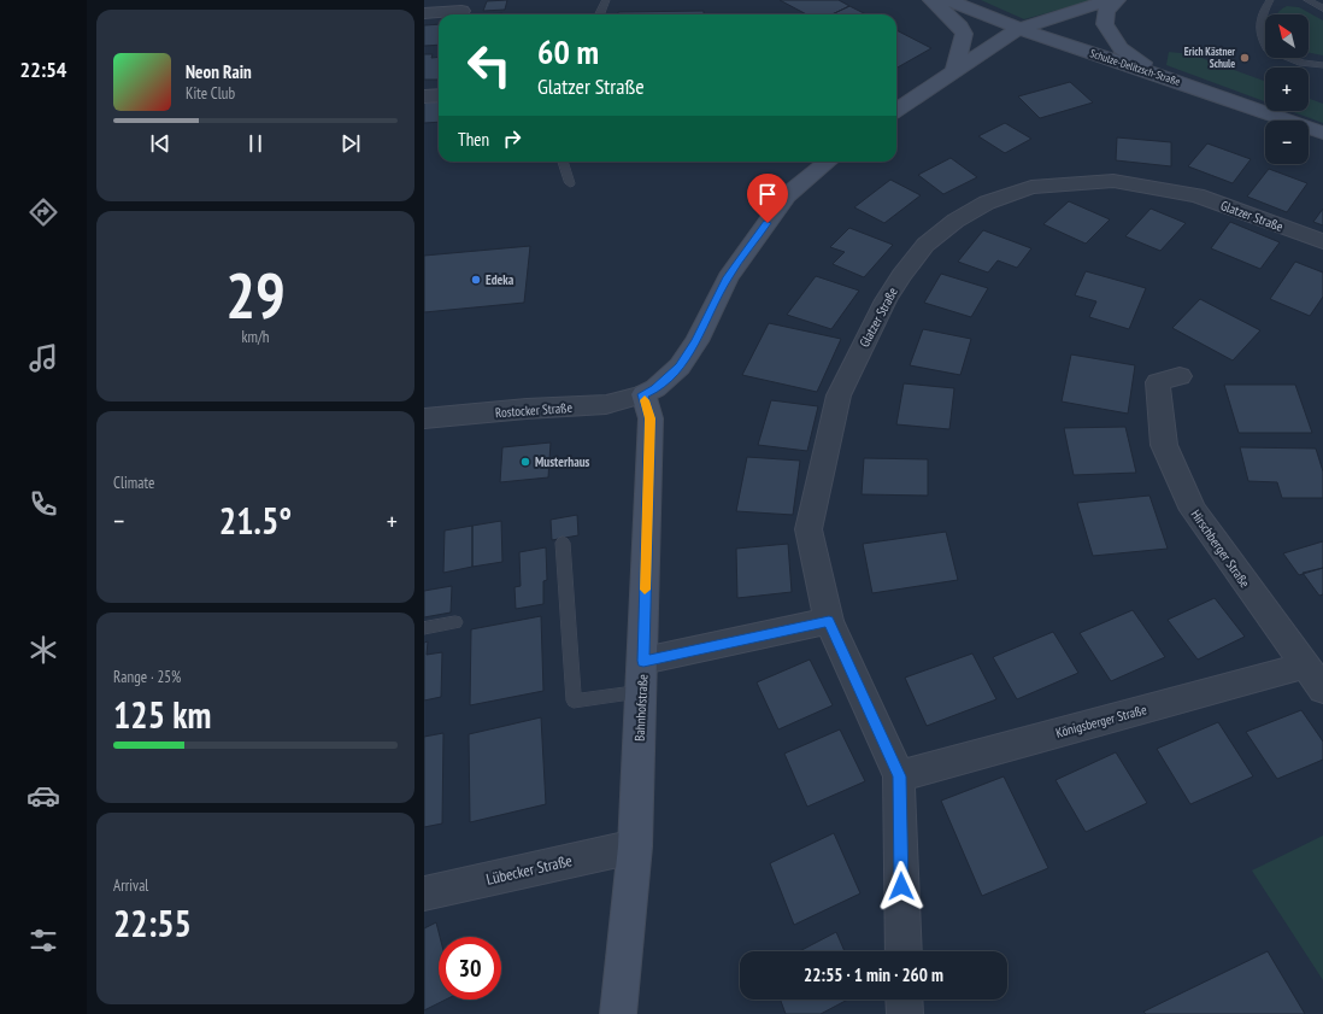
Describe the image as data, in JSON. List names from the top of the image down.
{
  "streets": {
    "street": [
      "Schulze-Delitzsch-Straße",
      "Glatzer Straße",
      "Rostocker Straße",
      "Hirschberger Straße",
      "Bahnhofstraße",
      "Königsberger Straße",
      "Lübecker Straße"
    ]
  },
  "crossings": [
    ["Glatzer Straße", "Königsberger Straße"],
    ["Rostocker Straße", "Bahnhofstraße"],
    ["Hirschberger Straße", "Königsberger Straße"],
    ["Bahnhofstraße", "Lübecker Straße"]
  ],
  "places": ["Erich Kästner Schule", "Edeka", "Musterhaus"],
  "north": "top left",
  "page": {
    "tabs": "22:54",
    "map_buttons": ["+", "−"],
    "turn": ["60 m", "Glatzer Straße"],
    "song": ["Neon Rain", "Kite Club"],
    "then": "Then",
    "tile": [
      ["29", "km/h"],
      "Climate",
      ["Range · 25%", "125 km"],
      ["Arrival", "22:55"]
    ],
    "heat": ["−", "21.5°", "+"],
    "limit": "30",
    "trip": "22:55 · 1 min · 260 m"
  }
}
